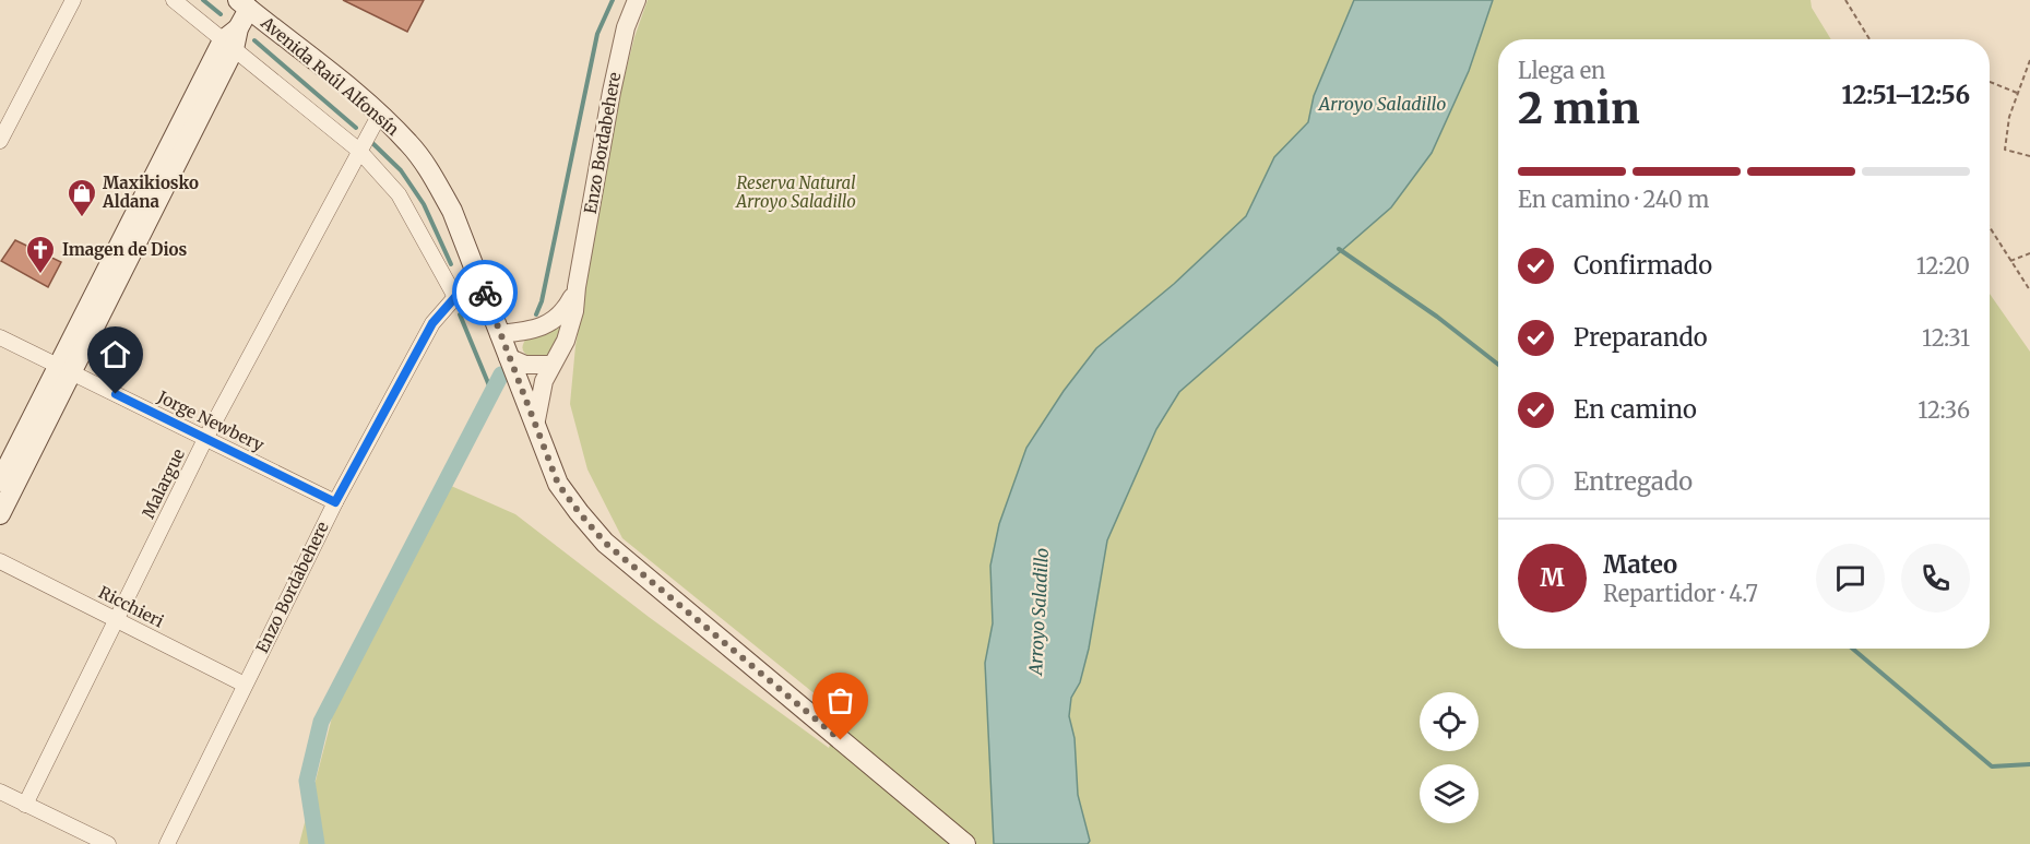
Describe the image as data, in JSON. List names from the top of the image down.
{
  "streets": {
    "main road": ["Avenida Raúl Alfonsín"],
    "street": [
      "Enzo Bordabehere",
      "Jorge Newbery",
      "Malargue",
      "Ricchieri"
    ]
  },
  "crossings": [
    ["Avenida Raúl Alfonsín", "Enzo Bordabehere"],
    ["Avenida Raúl Alfonsín", "Malargue"],
    ["Enzo Bordabehere", "Jorge Newbery"],
    ["Enzo Bordabehere", "Ricchieri"],
    ["Jorge Newbery", "Malargue"],
    ["Malargue", "Ricchieri"]
  ],
  "water": ["Arroyo Saladillo"],
  "parks": ["Reserva Natural Arroyo Saladillo"],
  "places": {
    "shop": ["Maxikiosko Aldana"],
    "church": ["Imagen de Dios"]
  },
  "page": {
    "heading": ["2 min", "Llega en", "12:51–12:56"],
    "panel": ["Mateo", "Repartidor · 4.7"],
    "bar": "En camino · 240 m",
    "list": [
      ["Confirmado", "12:20"],
      ["Preparando", "12:31"],
      ["En camino", "12:36"],
      "Entregado"
    ],
    "round": "M"
  }
}
